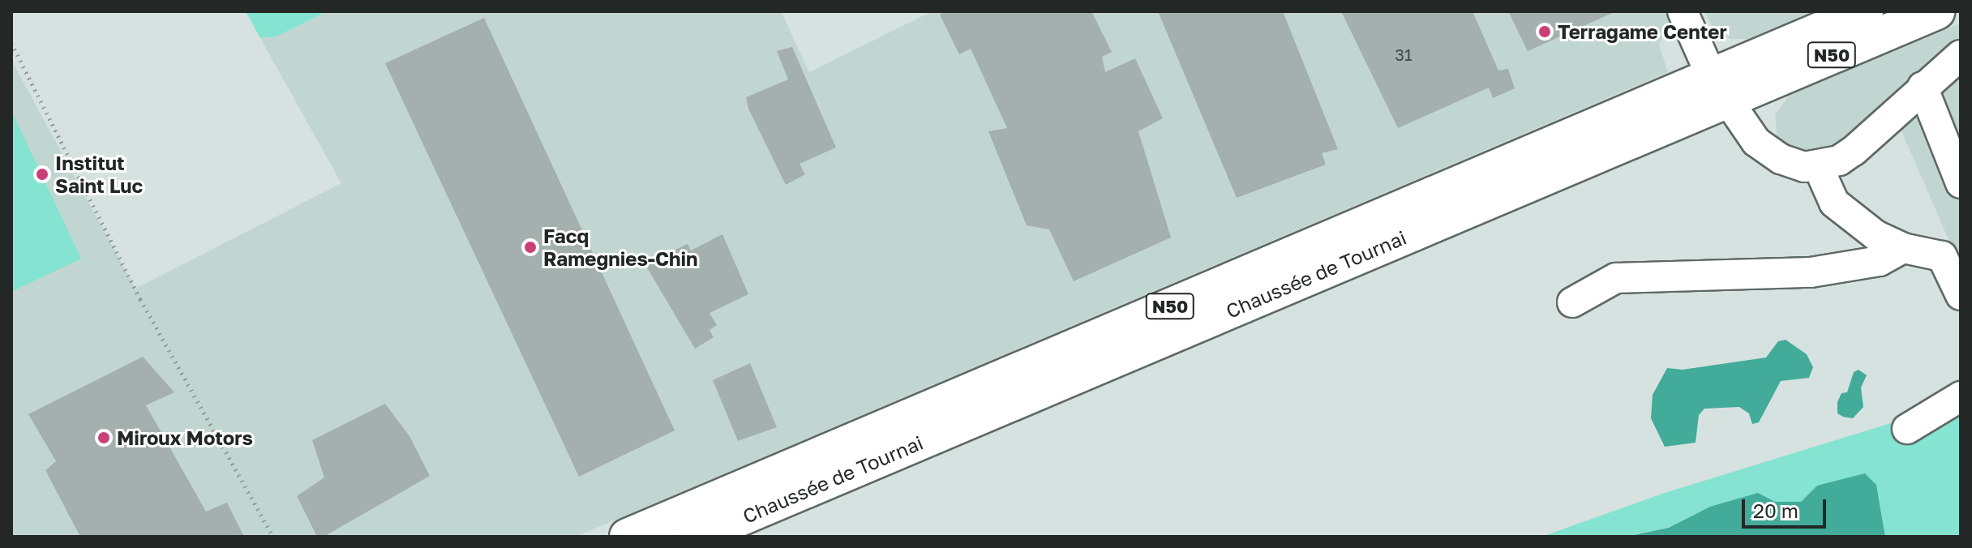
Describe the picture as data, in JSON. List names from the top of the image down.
{
  "streets": {
    "main road": ["N50", "Chaussée de Tournai"]
  },
  "places": [
    "Terragame Center",
    "Institut Saint Luc",
    "Facq Ramegnies-Chin",
    "Miroux Motors"
  ],
  "house_numbers": ["31"],
  "scale_bar": "20 m"
}
